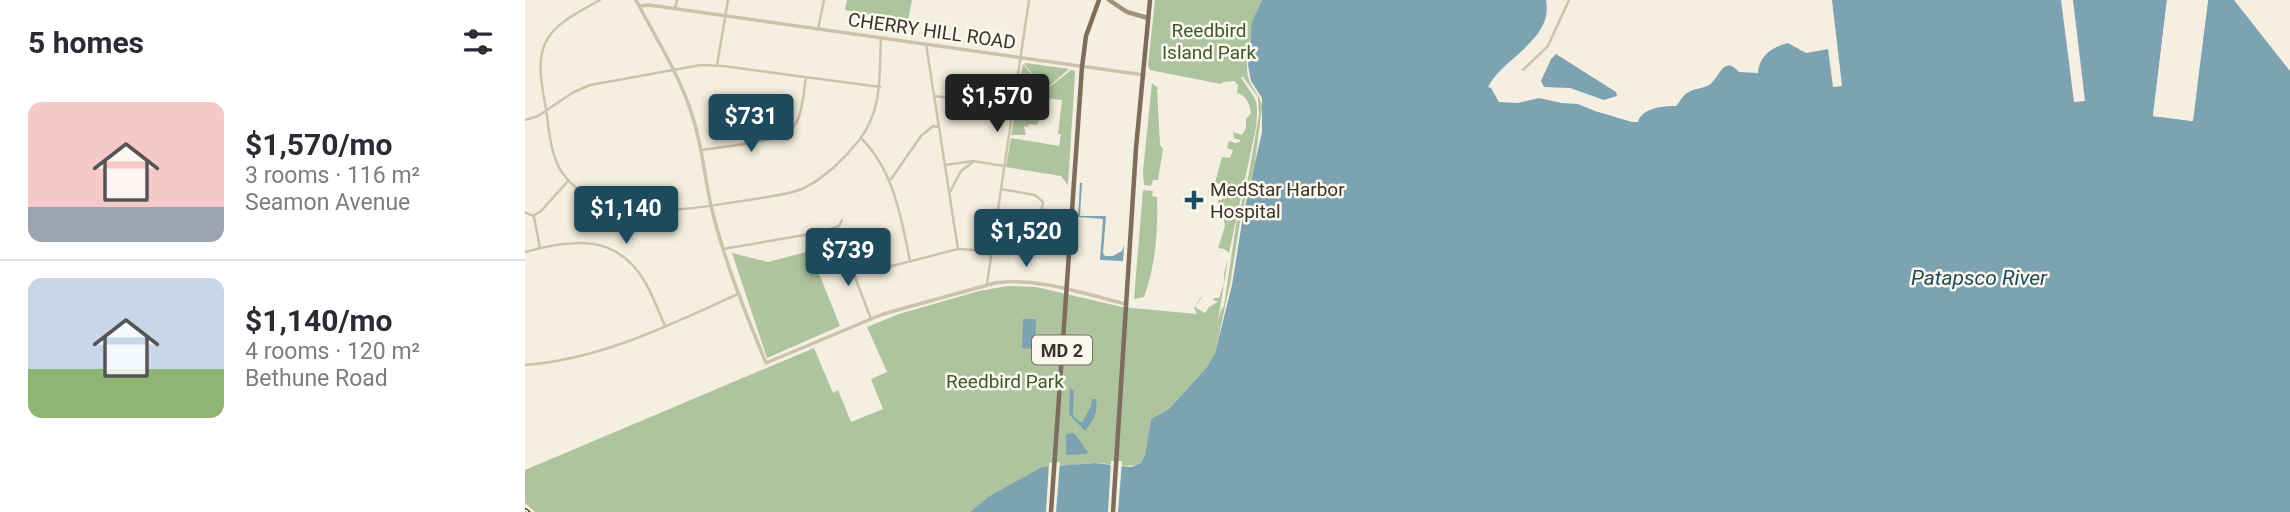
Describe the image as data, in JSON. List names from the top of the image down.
{
  "streets": {
    "main road": ["MD 2"],
    "street": ["CHERRY HILL ROAD"]
  },
  "crossings": [
    ["CHERRY HILL ROAD", "MD 2"]
  ],
  "water": ["Patapsco River"],
  "parks": ["Reedbird Island Park", "Reedbird Park"],
  "places": {
    "health": ["MedStar Harbor Hospital"]
  },
  "page": {
    "heading": "5 homes",
    "price": [
      "$1,570",
      "$731",
      "$1,140",
      "$1,520",
      "$739"
    ],
    "list": [
      {
        "name": "$1,570/mo",
        "note": "3 rooms · 116 m² · Seamon Avenue"
      },
      {
        "name": "$1,140/mo",
        "note": "4 rooms · 120 m² · Bethune Road"
      }
    ]
  }
}
